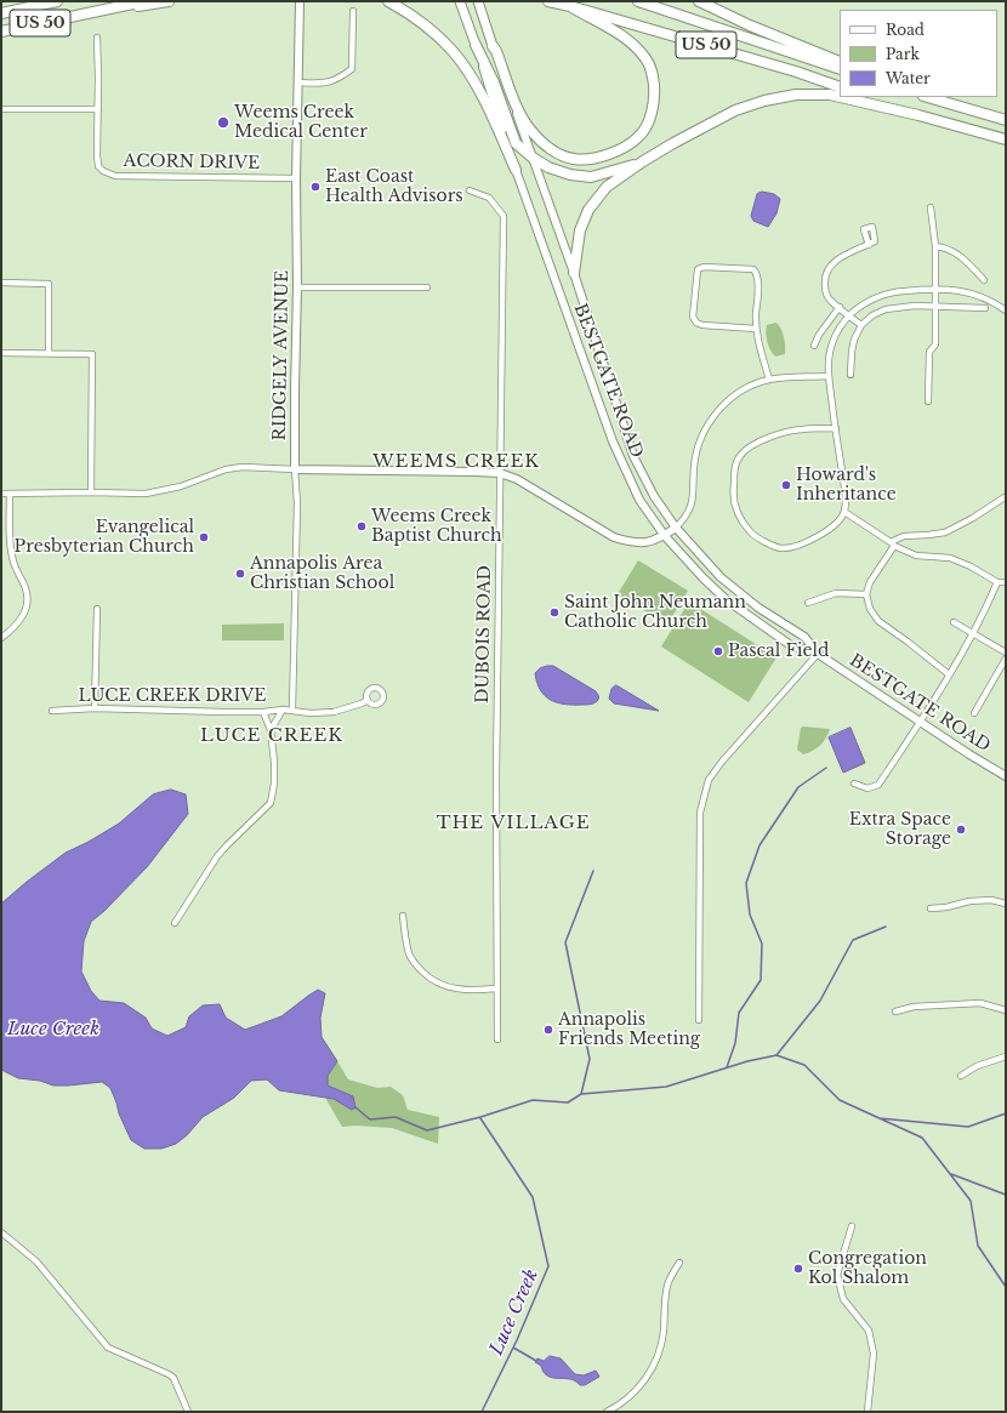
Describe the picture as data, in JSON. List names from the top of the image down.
{
  "streets": {
    "highway": ["US 50"],
    "main road": ["RIDGELY AVENUE", "BESTGATE ROAD"],
    "street": ["ACORN DRIVE", "DUBOIS ROAD", "LUCE CREEK DRIVE"]
  },
  "crossings": [
    ["ACORN DRIVE", "RIDGELY AVENUE"],
    ["RIDGELY AVENUE", "LUCE CREEK DRIVE"]
  ],
  "districts": ["WEEMS CREEK", "LUCE CREEK", "THE VILLAGE"],
  "water": ["Luce Creek"],
  "places": [
    "Weems Creek Medical Center",
    "East Coast Health Advisors",
    "Howard's Inheritance",
    "Weems Creek Baptist Church",
    "Evangelical Presbyterian Church",
    "Annapolis Area Christian School",
    "Saint John Neumann Catholic Church",
    "Pascal Field",
    "Extra Space Storage",
    "Annapolis Friends Meeting",
    "Congregation Kol Shalom"
  ],
  "legend": ["Road", "Park", "Water"]
}
